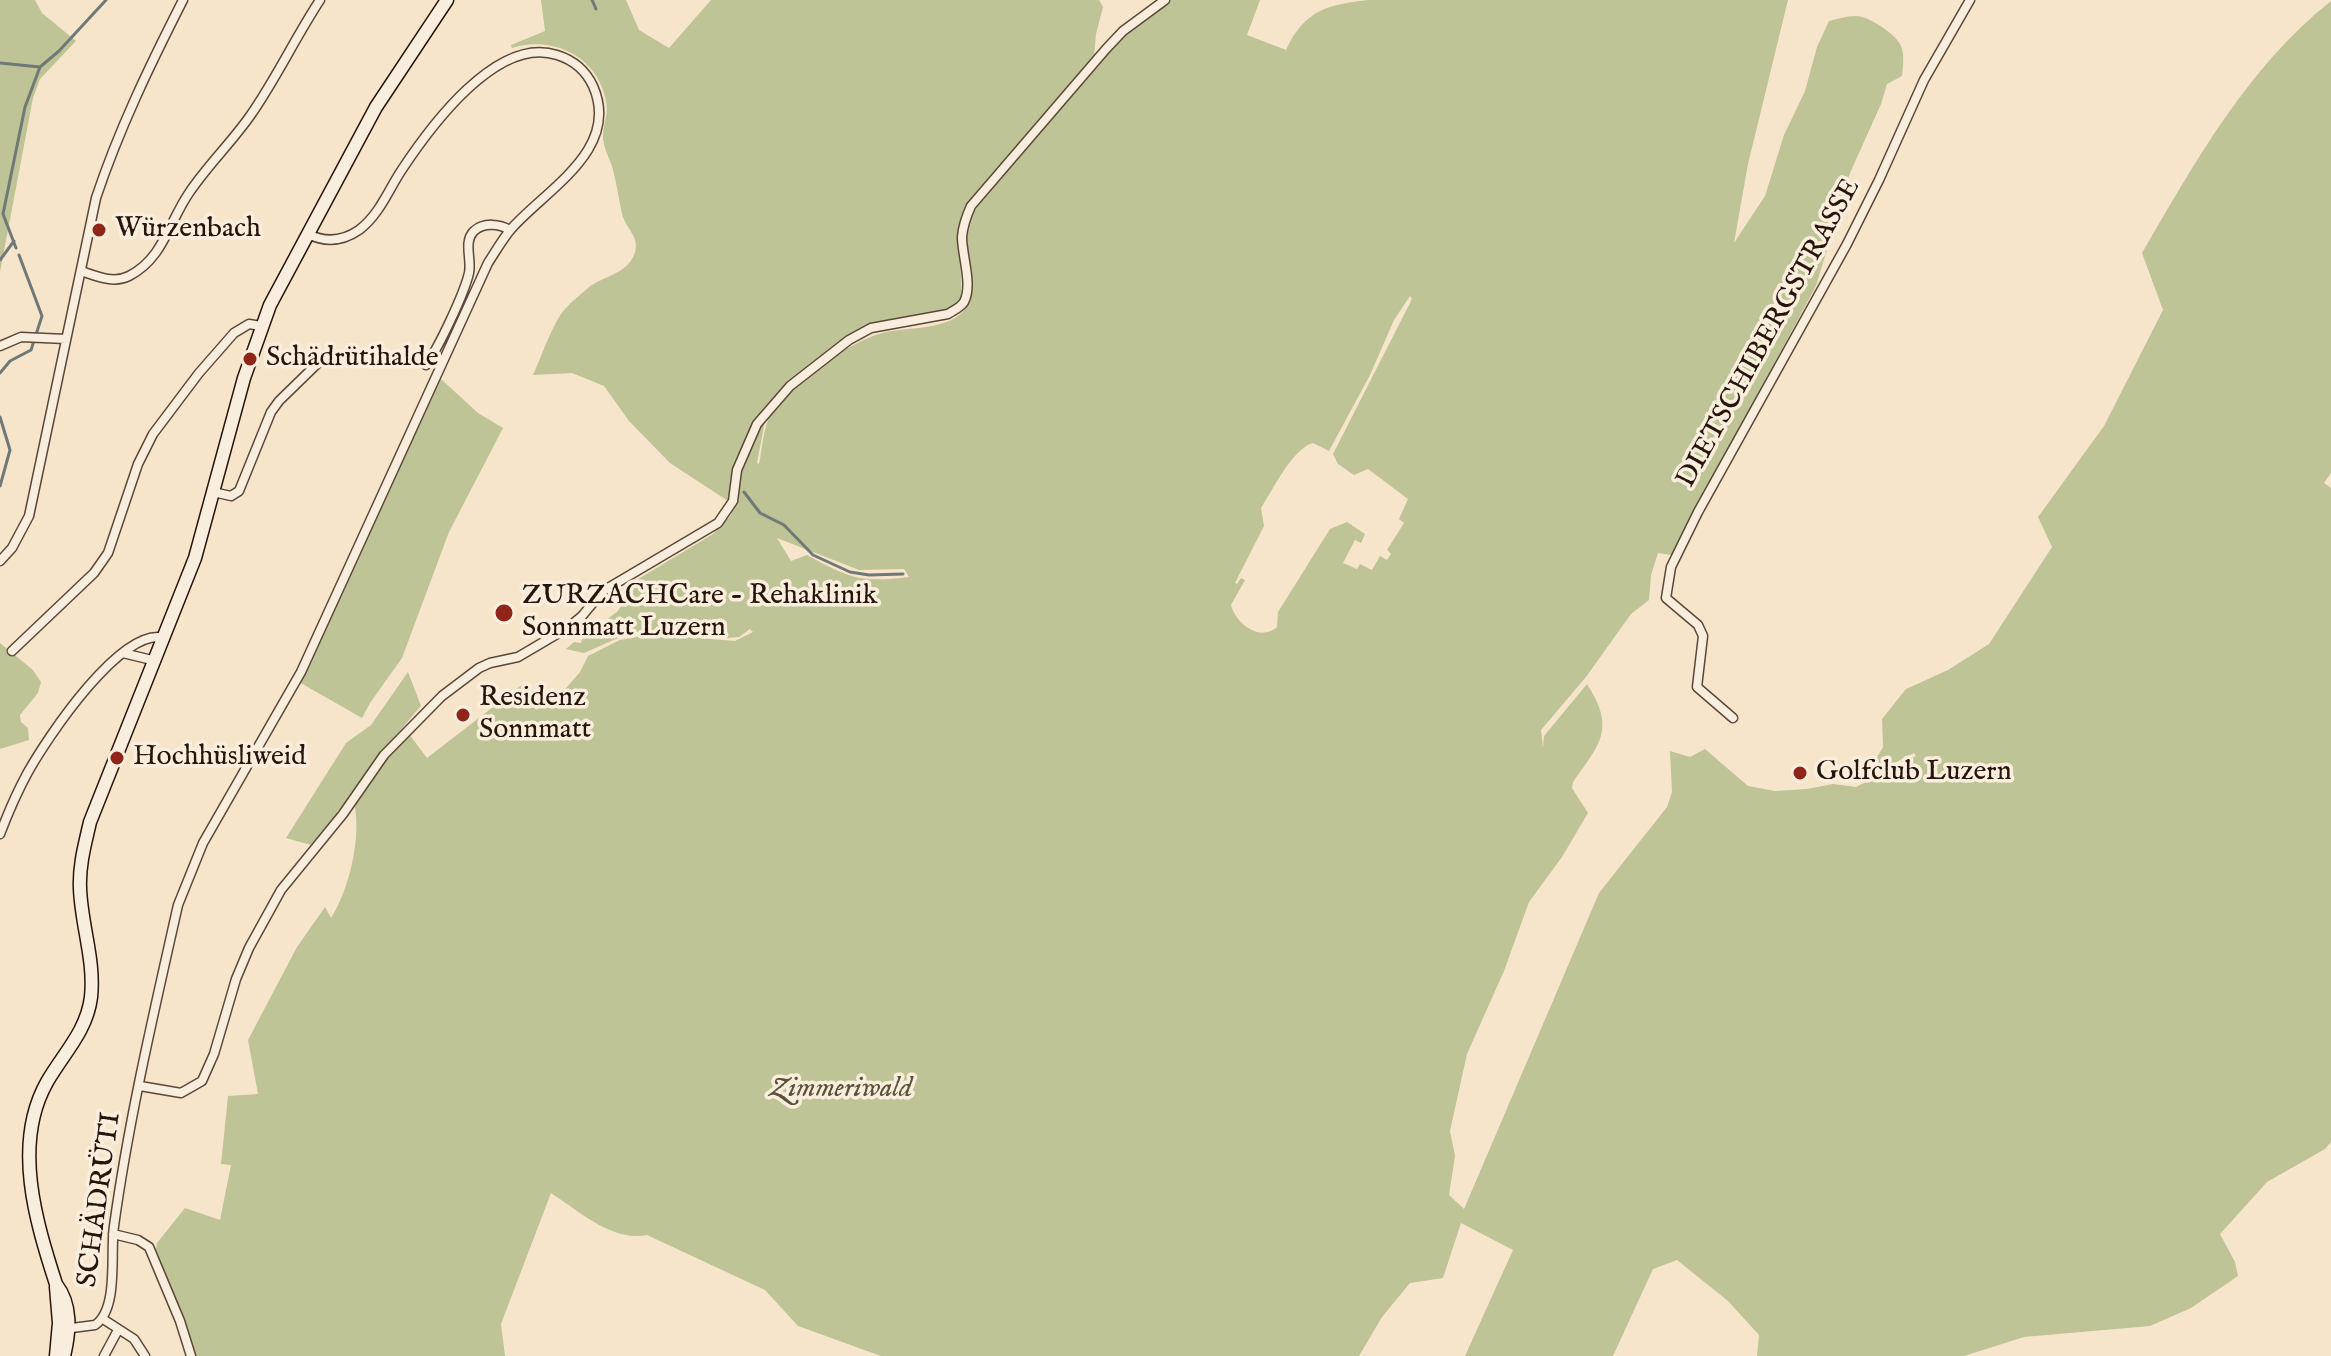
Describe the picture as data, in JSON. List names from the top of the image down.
{
  "streets": {
    "street": ["DIETSCHIBERGSTRASSE", "SCHÄDRÜTI"]
  },
  "parks": ["Zimmeriwald"],
  "places": [
    "Würzenbach",
    "Schädrütihalde",
    "ZURZACHCare - Rehaklinik Sonnmatt Luzern",
    "Residenz Sonnmatt",
    "Hochhüsliweid",
    "Golfclub Luzern"
  ]
}
